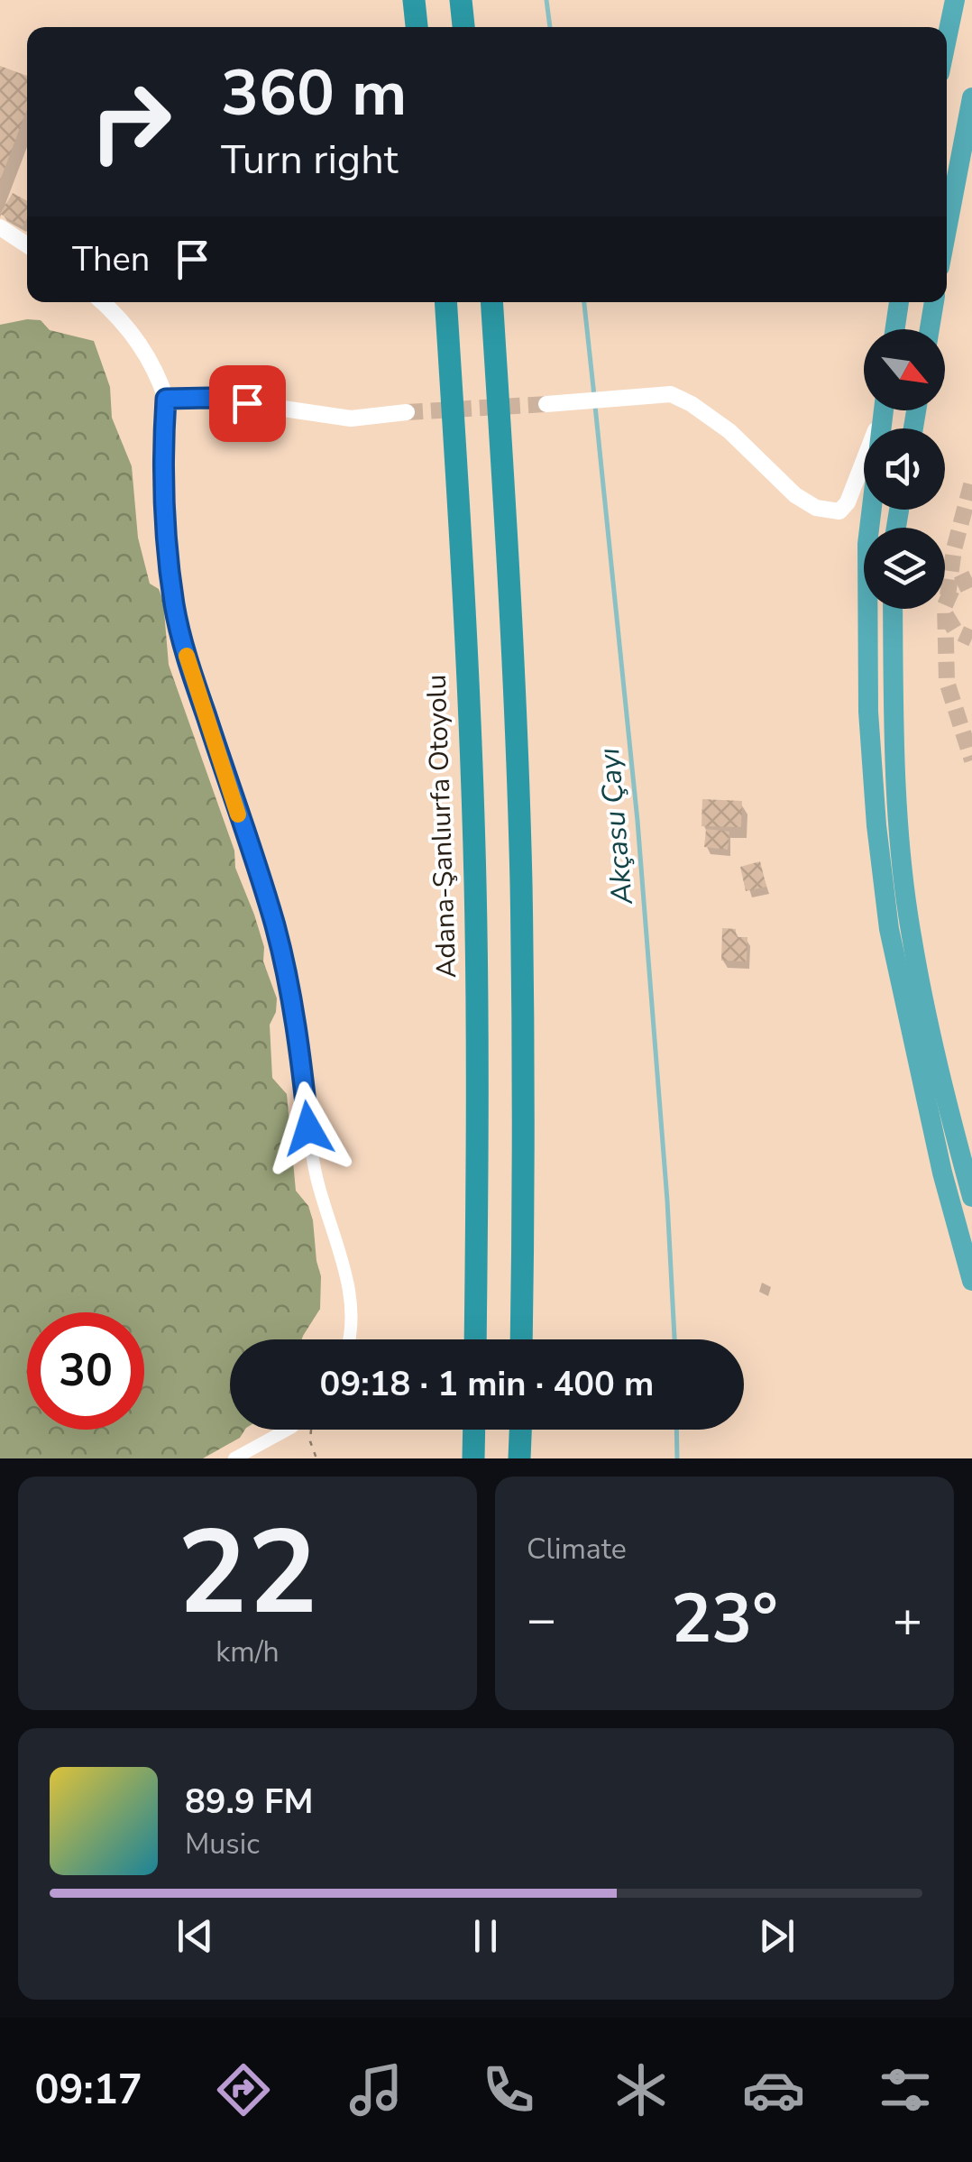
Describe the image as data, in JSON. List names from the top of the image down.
{
  "streets": {
    "highway": ["Adana-Şanlıurfa Otoyolu"]
  },
  "water": ["Akçasu Çayı"],
  "north": "bottom right",
  "page": {
    "turn": ["360 m", "Turn right"],
    "then": "Then",
    "limit": "30",
    "trip": "09:18 · 1 min · 400 m",
    "tile": [
      ["22", "km/h"],
      "Climate"
    ],
    "heat": ["−", "23°", "+"],
    "song": ["89.9 FM", "Music"],
    "tabs": "09:17"
  }
}
